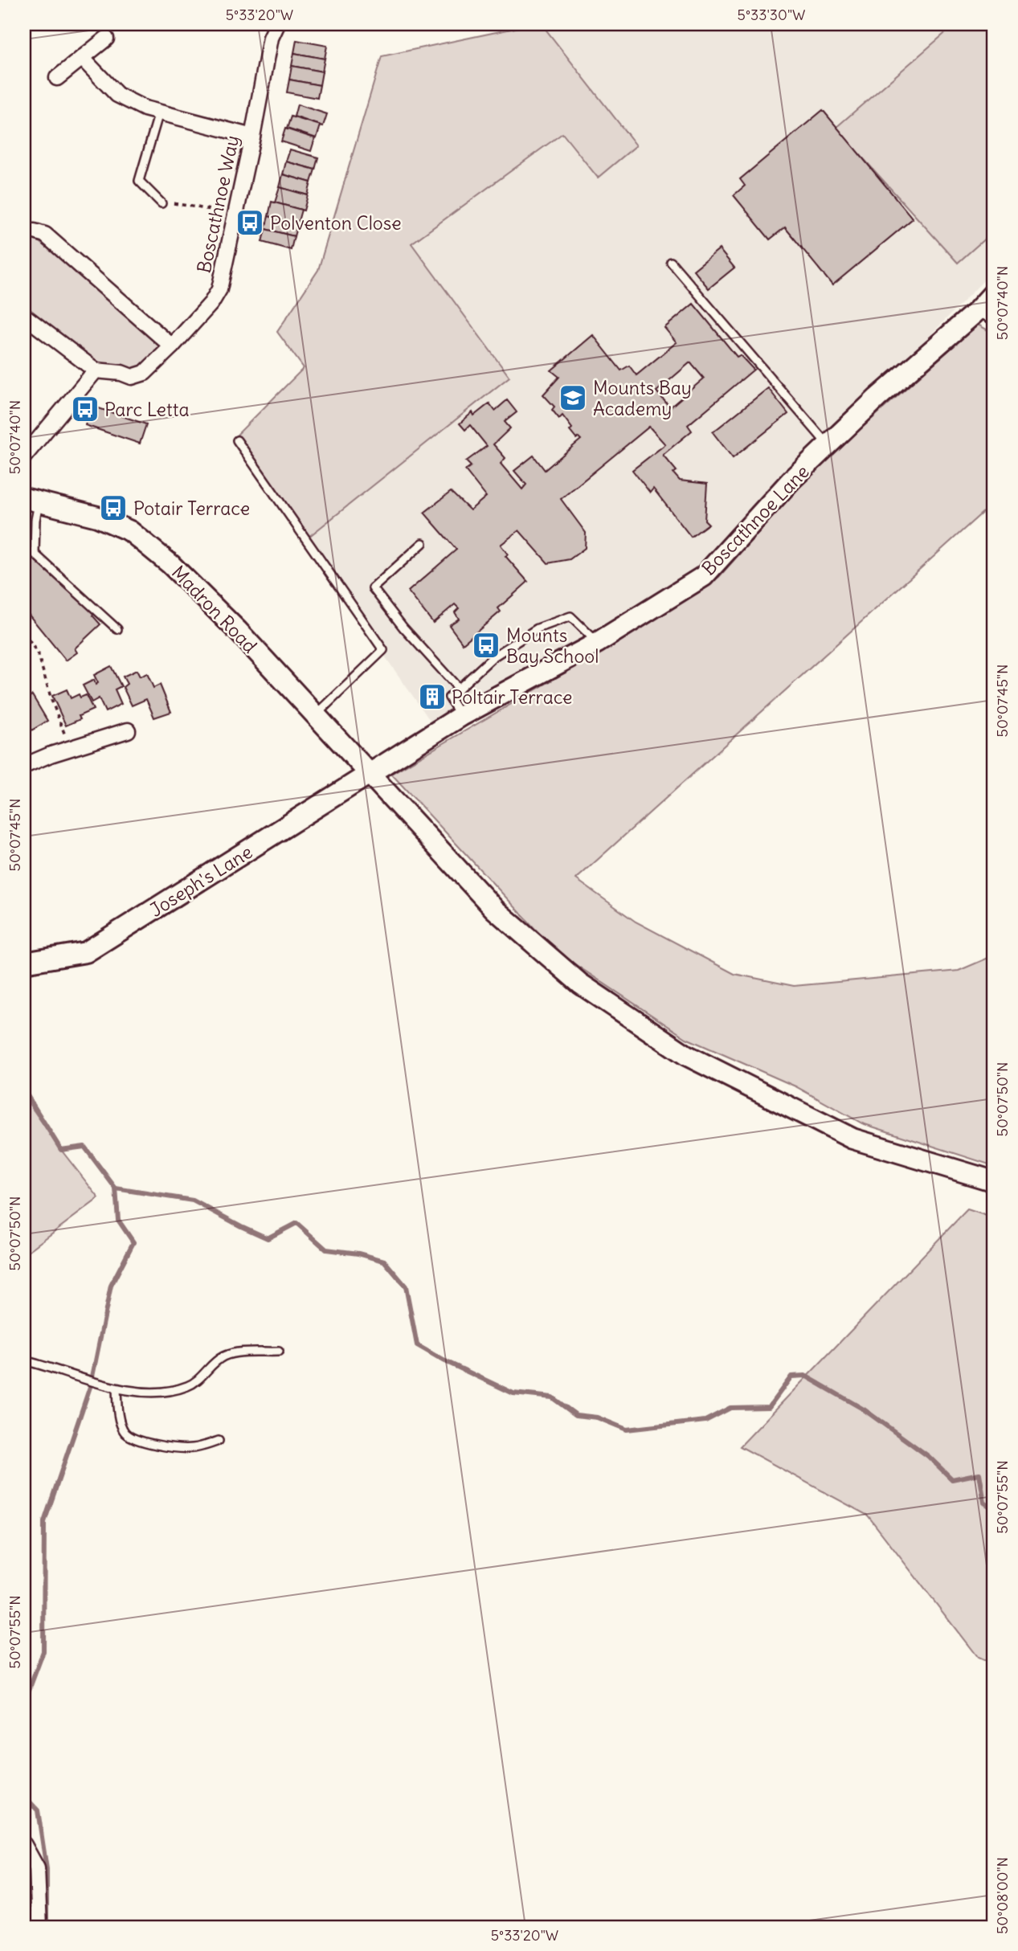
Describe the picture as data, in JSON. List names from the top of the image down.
{
  "streets": {
    "street": [
      "Boscathnoe Way",
      "Boscathnoe Lane",
      "Madron Road",
      "Joseph's Lane"
    ]
  },
  "crossings": [
    ["Boscathnoe Lane", "Madron Road"],
    ["Boscathnoe Lane", "Joseph's Lane"],
    ["Madron Road", "Joseph's Lane"]
  ],
  "places": {
    "bus stop": [
      "Polventon Close",
      "Parc Letta",
      "Potair Terrace",
      "Mounts Bay School"
    ],
    "school or university": ["Mounts Bay Academy"],
    "building": ["Poltair Terrace"]
  },
  "coordinates": [
    "5°33'20\"W",
    "5°33'30\"W",
    "50°07'40\"N",
    "50°07'45\"N",
    "50°07'50\"N",
    "50°07'55\"N",
    "50°08'00\"N"
  ]
}
